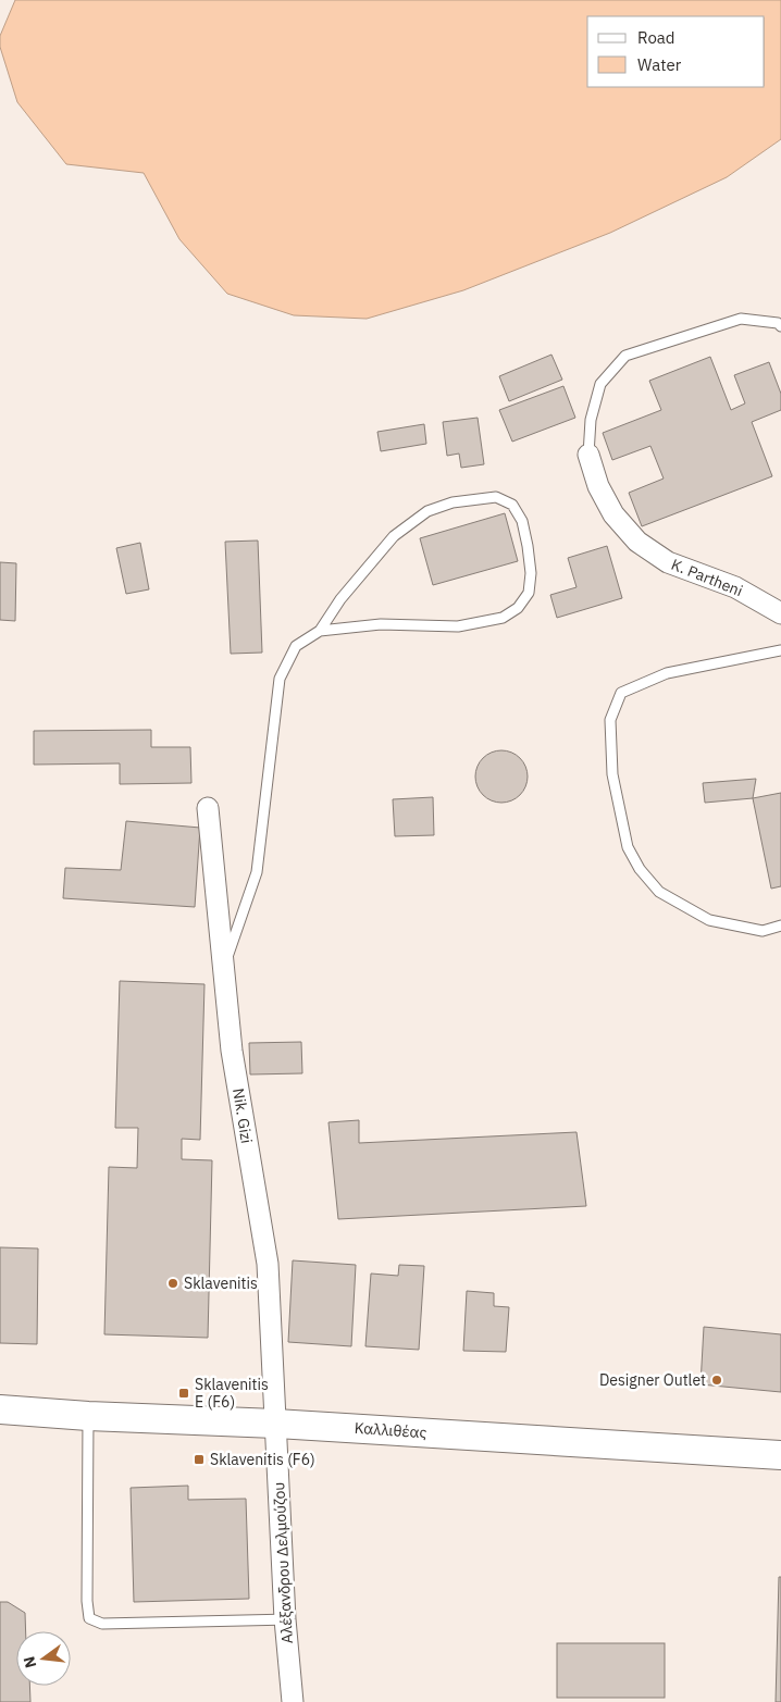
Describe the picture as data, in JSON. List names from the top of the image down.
{
  "streets": {
    "main road": ["Καλλιθέας"],
    "street": ["K. Partheni", "Nik. Gizi", "Αλέξανδρου Δελμούζου"]
  },
  "crossings": [
    ["Nik. Gizi", "Καλλιθέας"],
    ["Nik. Gizi", "Αλέξανδρου Δελμούζου"],
    ["Καλλιθέας", "Αλέξανδρου Δελμούζου"]
  ],
  "places": {
    "other": ["Sklavenitis", "Designer Outlet"],
    "transit": ["Sklavenitis E (F6)", "Sklavenitis (F6)"]
  },
  "legend": ["Road", "Water"],
  "north": "left"
}
